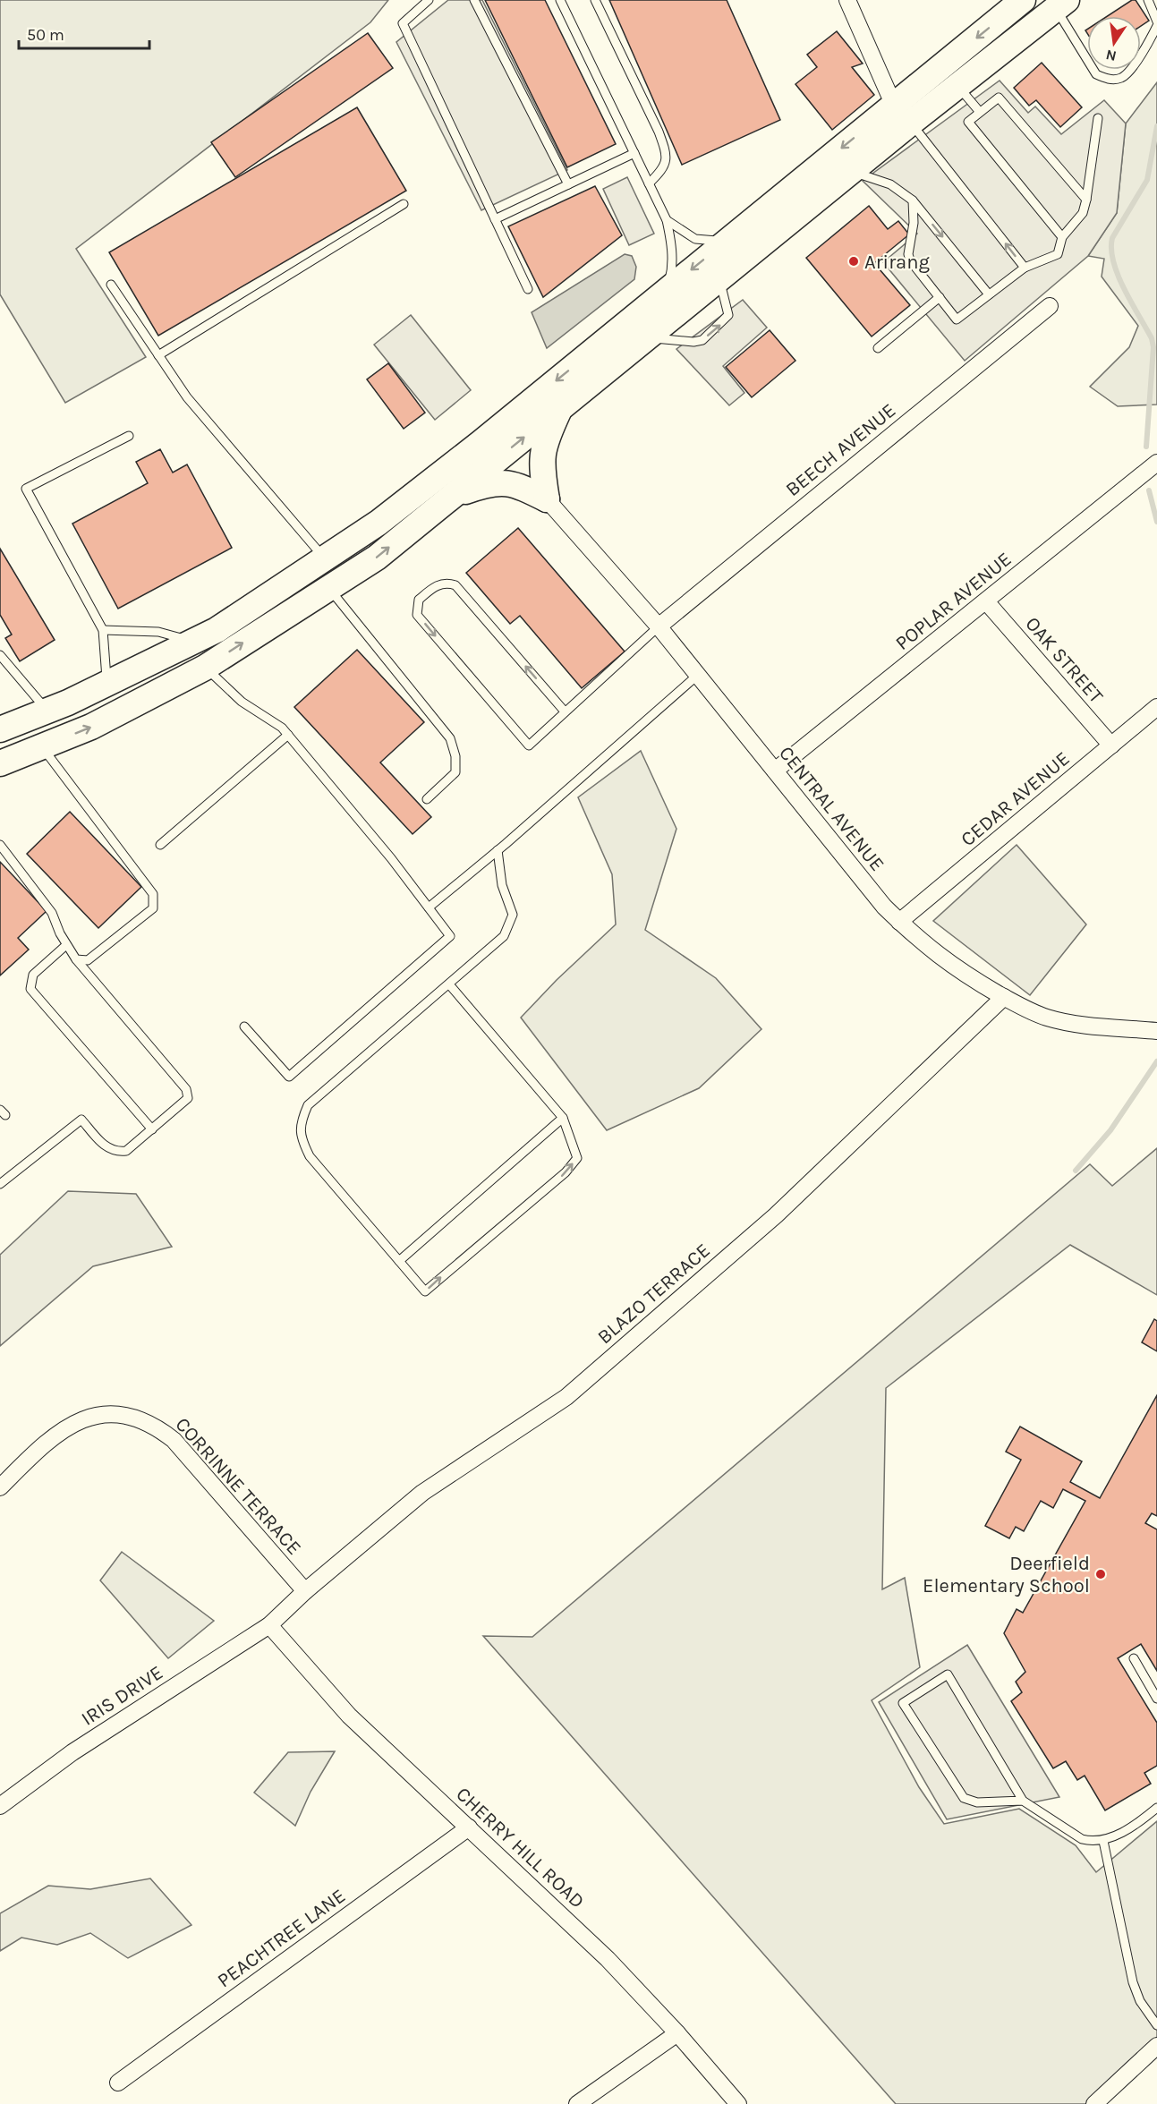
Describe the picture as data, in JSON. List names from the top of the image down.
{
  "streets": {
    "street": [
      "BEECH AVENUE",
      "POPLAR AVENUE",
      "OAK STREET",
      "CEDAR AVENUE",
      "CENTRAL AVENUE",
      "BLAZO TERRACE",
      "CORRINNE TERRACE",
      "IRIS DRIVE",
      "CHERRY HILL ROAD",
      "PEACHTREE LANE"
    ]
  },
  "crossings": [
    ["BEECH AVENUE", "CENTRAL AVENUE"],
    ["POPLAR AVENUE", "OAK STREET"],
    ["POPLAR AVENUE", "CENTRAL AVENUE"],
    ["OAK STREET", "CEDAR AVENUE"],
    ["CEDAR AVENUE", "CENTRAL AVENUE"],
    ["CENTRAL AVENUE", "BLAZO TERRACE"],
    ["BLAZO TERRACE", "CORRINNE TERRACE"],
    ["BLAZO TERRACE", "IRIS DRIVE"],
    ["BLAZO TERRACE", "CHERRY HILL ROAD"],
    ["IRIS DRIVE", "CHERRY HILL ROAD"],
    ["CHERRY HILL ROAD", "PEACHTREE LANE"]
  ],
  "places": ["Arirang", "Deerfield Elementary School"],
  "scale_bar": "50 m",
  "north": "bottom"
}
